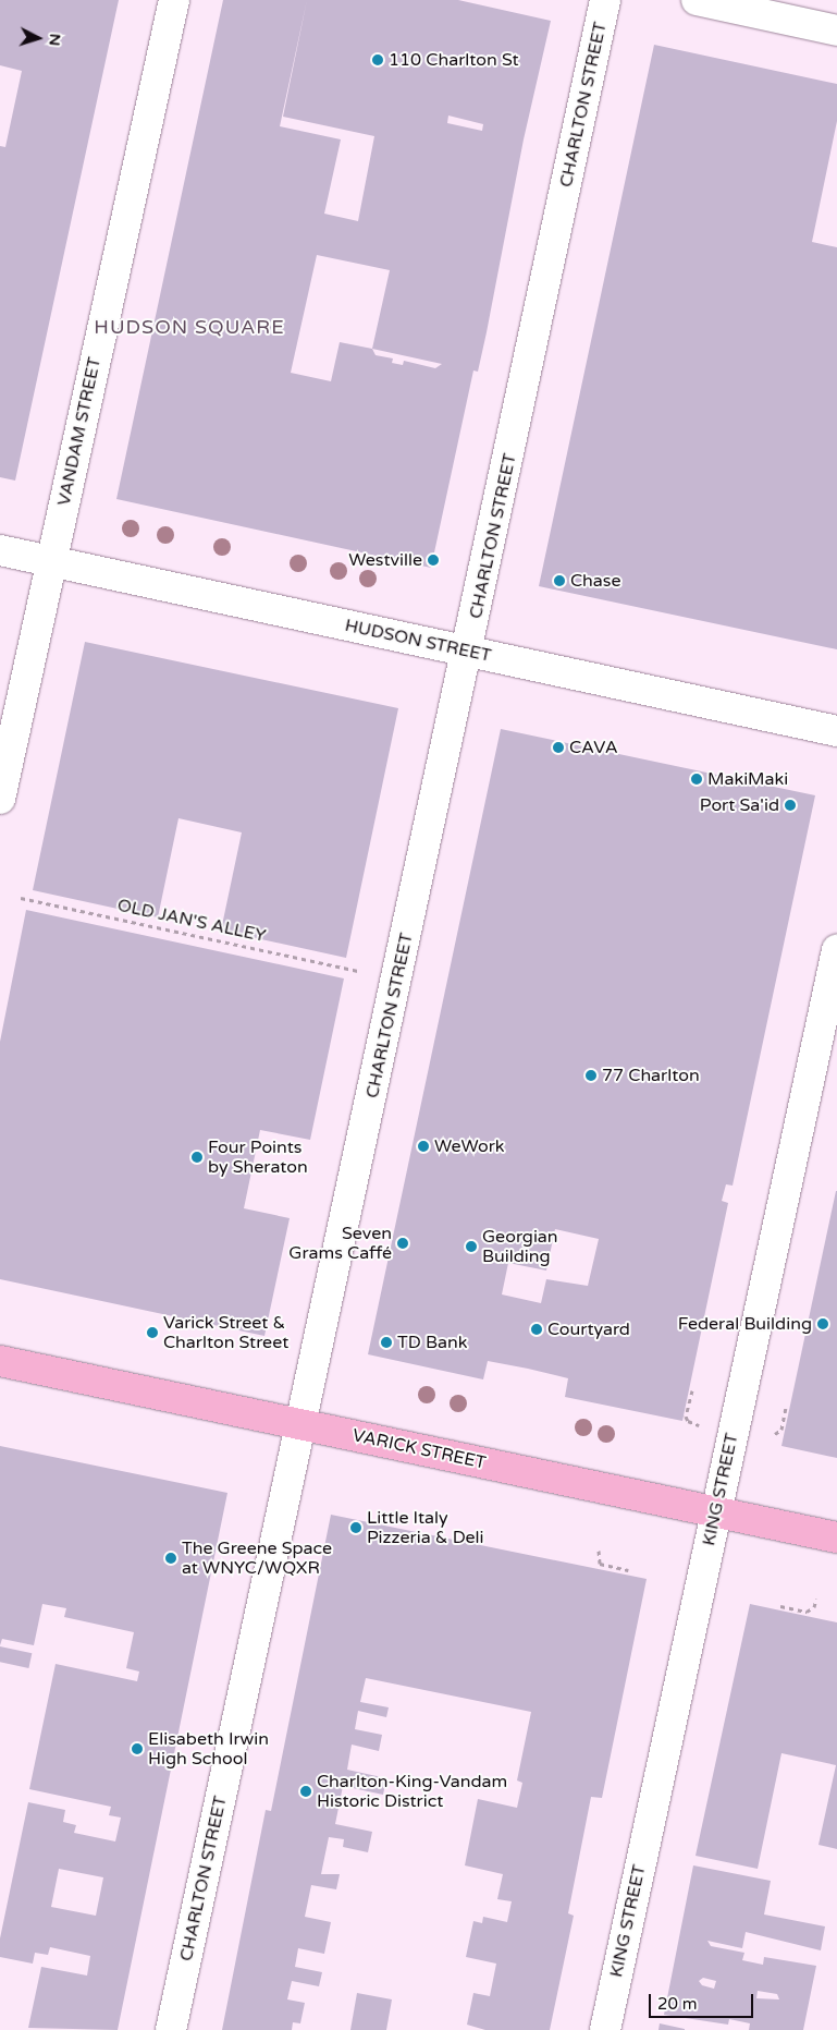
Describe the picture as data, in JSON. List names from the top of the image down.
{
  "streets": {
    "main road": ["VARICK STREET"],
    "street": [
      "CHARLTON STREET",
      "VANDAM STREET",
      "HUDSON STREET",
      "KING STREET"
    ],
    "path": ["OLD JAN'S ALLEY"]
  },
  "crossings": [
    ["CHARLTON STREET", "HUDSON STREET"],
    ["CHARLTON STREET", "VARICK STREET"],
    ["VANDAM STREET", "HUDSON STREET"],
    ["VARICK STREET", "KING STREET"]
  ],
  "districts": ["HUDSON SQUARE"],
  "places": [
    "110 Charlton St",
    "Westville",
    "Chase",
    "CAVA",
    "MakiMaki",
    "Port Sa'id",
    "77 Charlton",
    "WeWork",
    "Four Points by Sheraton",
    "Seven Grams Caffé",
    "Georgian Building",
    "Federal Building",
    "Courtyard",
    "Varick Street & Charlton Street",
    "TD Bank",
    "Little Italy Pizzeria & Deli",
    "The Greene Space at WNYC/WQXR",
    "Elisabeth Irwin High School",
    "Charlton-King-Vandam Historic District"
  ],
  "scale_bar": "20 m",
  "north": "right"
}
